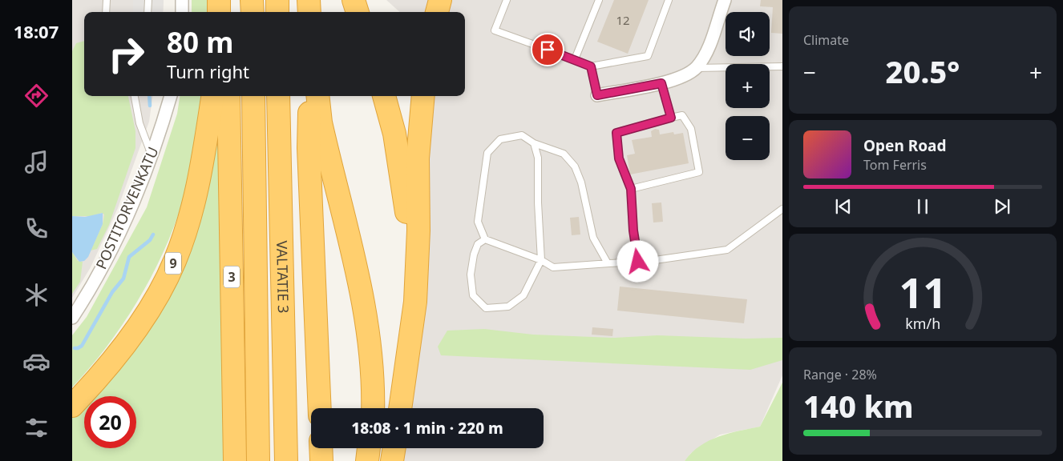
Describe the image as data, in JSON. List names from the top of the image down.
{
  "streets": {
    "highway": ["9", "3", "VALTATIE 3"],
    "street": ["POSTITORVENKATU"]
  },
  "house_numbers": ["12"],
  "page": {
    "tabs": "18:07",
    "tile": [
      "Climate",
      ["Range · 28%", "140 km"]
    ],
    "map_buttons": ["+", "−"],
    "turn": ["80 m", "Turn right"],
    "heat": ["−", "20.5°", "+"],
    "song": ["Open Road", "Tom Ferris"],
    "limit": "20",
    "trip": "18:08 · 1 min · 220 m",
    "gauge": ["11", "km/h"]
  }
}
